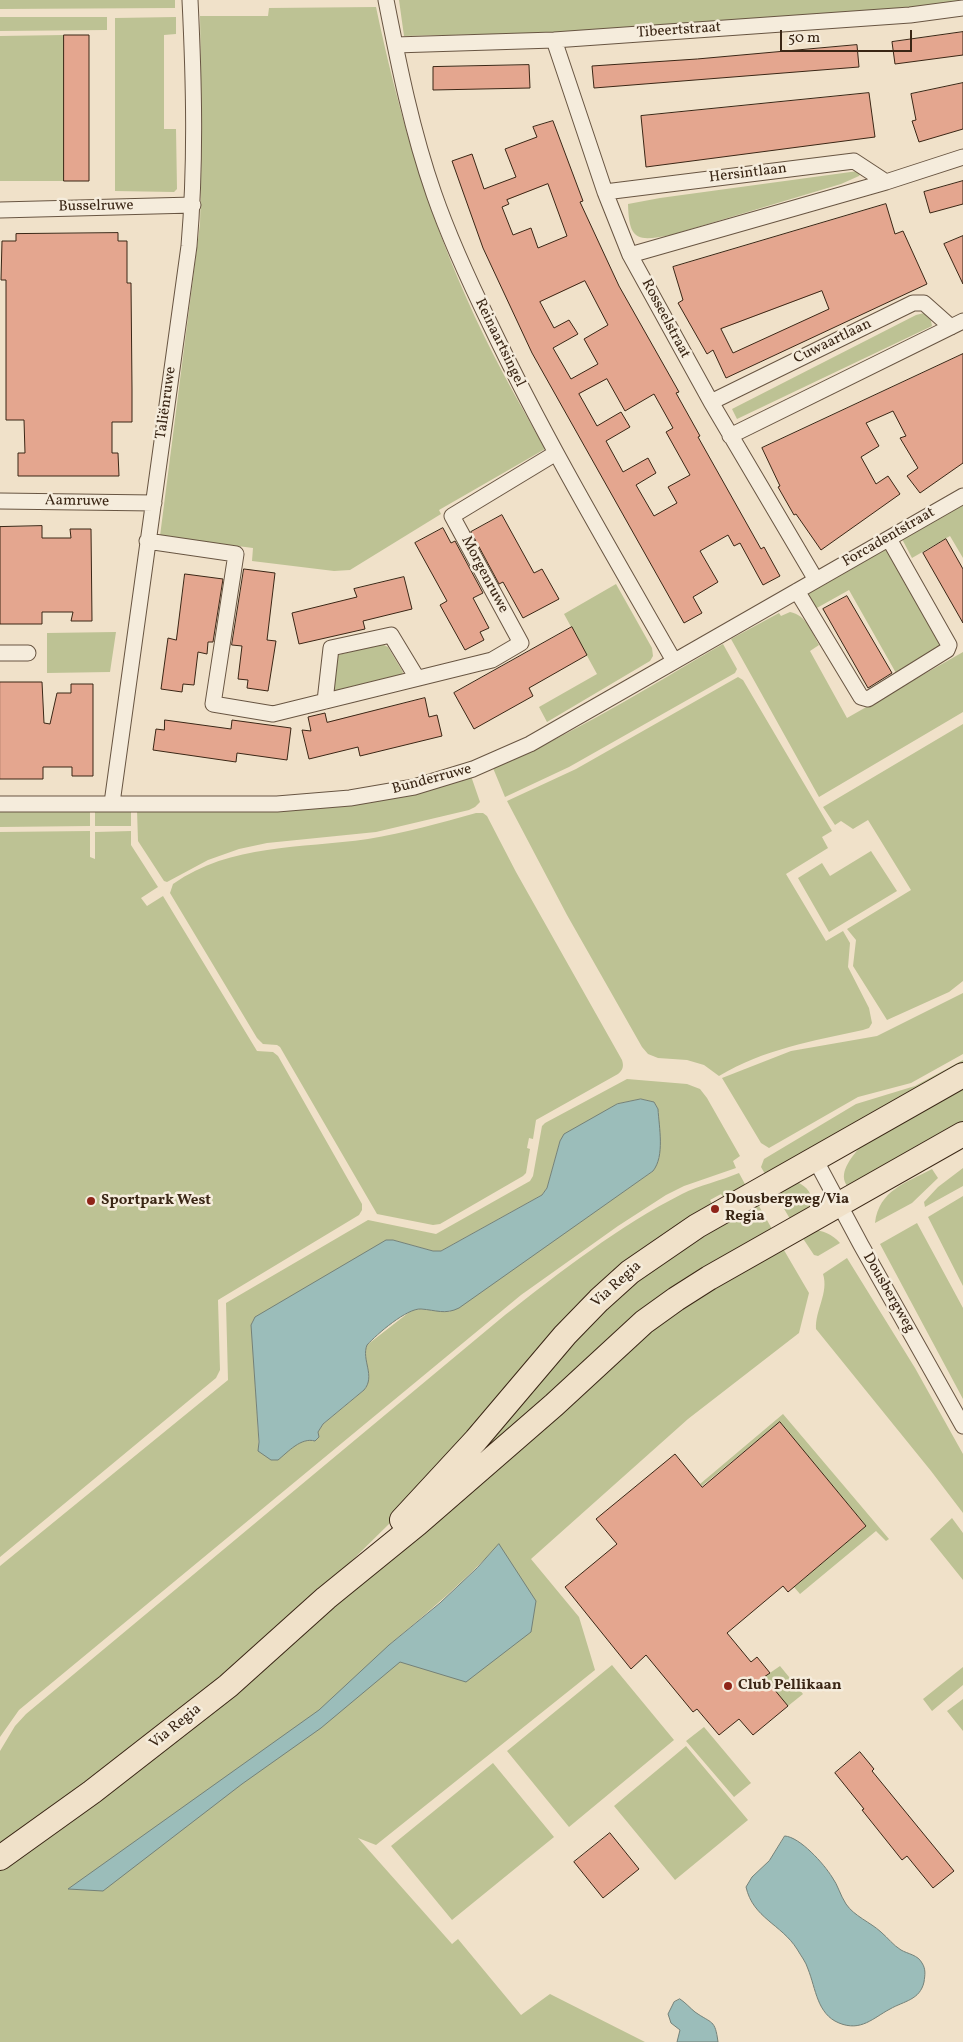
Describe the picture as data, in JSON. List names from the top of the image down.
{
  "streets": {
    "main road": ["Via Regia"],
    "street": [
      "Tibeertstraat",
      "Hersintlaan",
      "Busselruwe",
      "Rosseelstraat",
      "Cuwaartlaan",
      "Reinaartsingel",
      "Taliënruwe",
      "Aamruwe",
      "Forcadentstraat",
      "Morgenruwe",
      "Bunderruwe",
      "Dousbergweg"
    ]
  },
  "crossings": [
    ["Tibeertstraat", "Rosseelstraat"],
    ["Tibeertstraat", "Reinaartsingel"],
    ["Hersintlaan", "Rosseelstraat"],
    ["Busselruwe", "Taliënruwe"],
    ["Rosseelstraat", "Cuwaartlaan"],
    ["Rosseelstraat", "Forcadentstraat"],
    ["Rosseelstraat", "Bunderruwe"],
    ["Reinaartsingel", "Morgenruwe"],
    ["Reinaartsingel", "Bunderruwe"],
    ["Taliënruwe", "Aamruwe"],
    ["Taliënruwe", "Morgenruwe"],
    ["Taliënruwe", "Bunderruwe"],
    ["Forcadentstraat", "Bunderruwe"],
    ["Via Regia", "Dousbergweg"]
  ],
  "places": ["Sportpark West", "Dousbergweg/Via Regia", "Club Pellikaan"],
  "scale_bar": "50 m"
}
